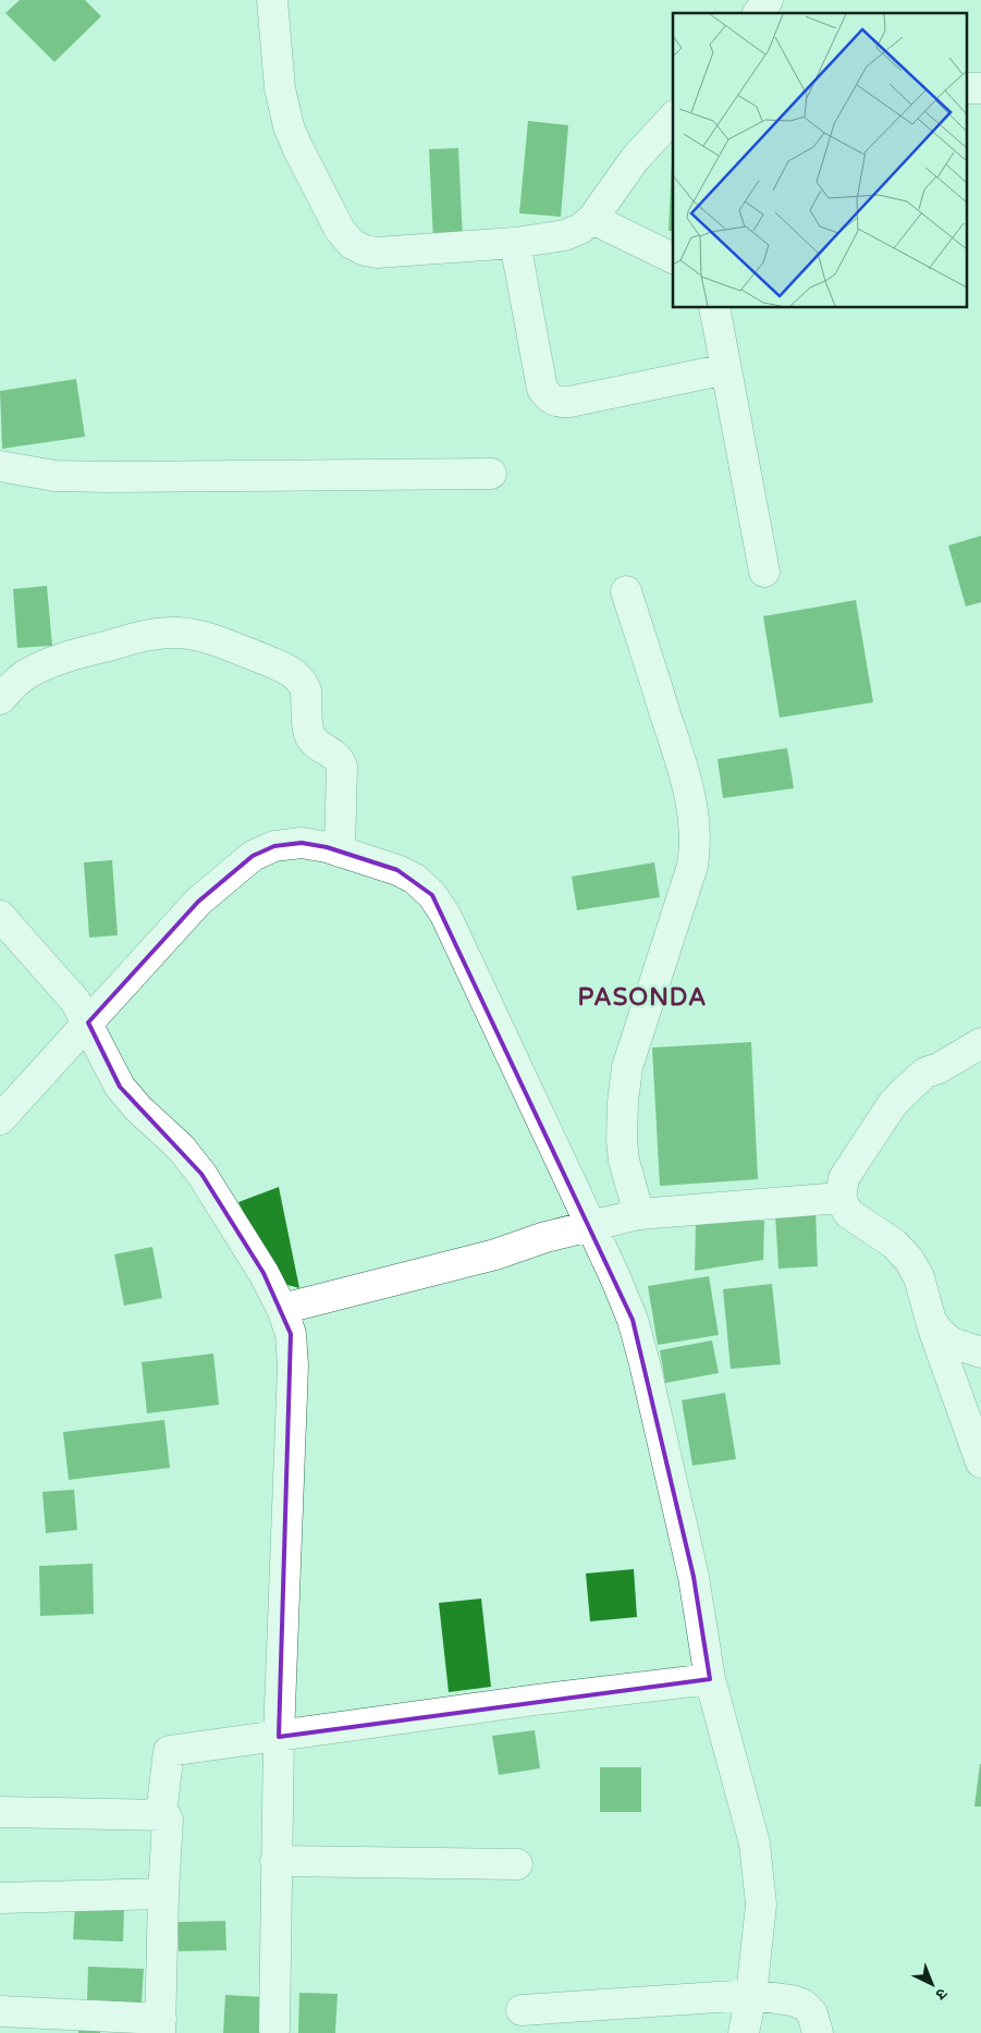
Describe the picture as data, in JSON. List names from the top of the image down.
{
  "districts": ["PASONDA"],
  "north": "bottom right"
}
